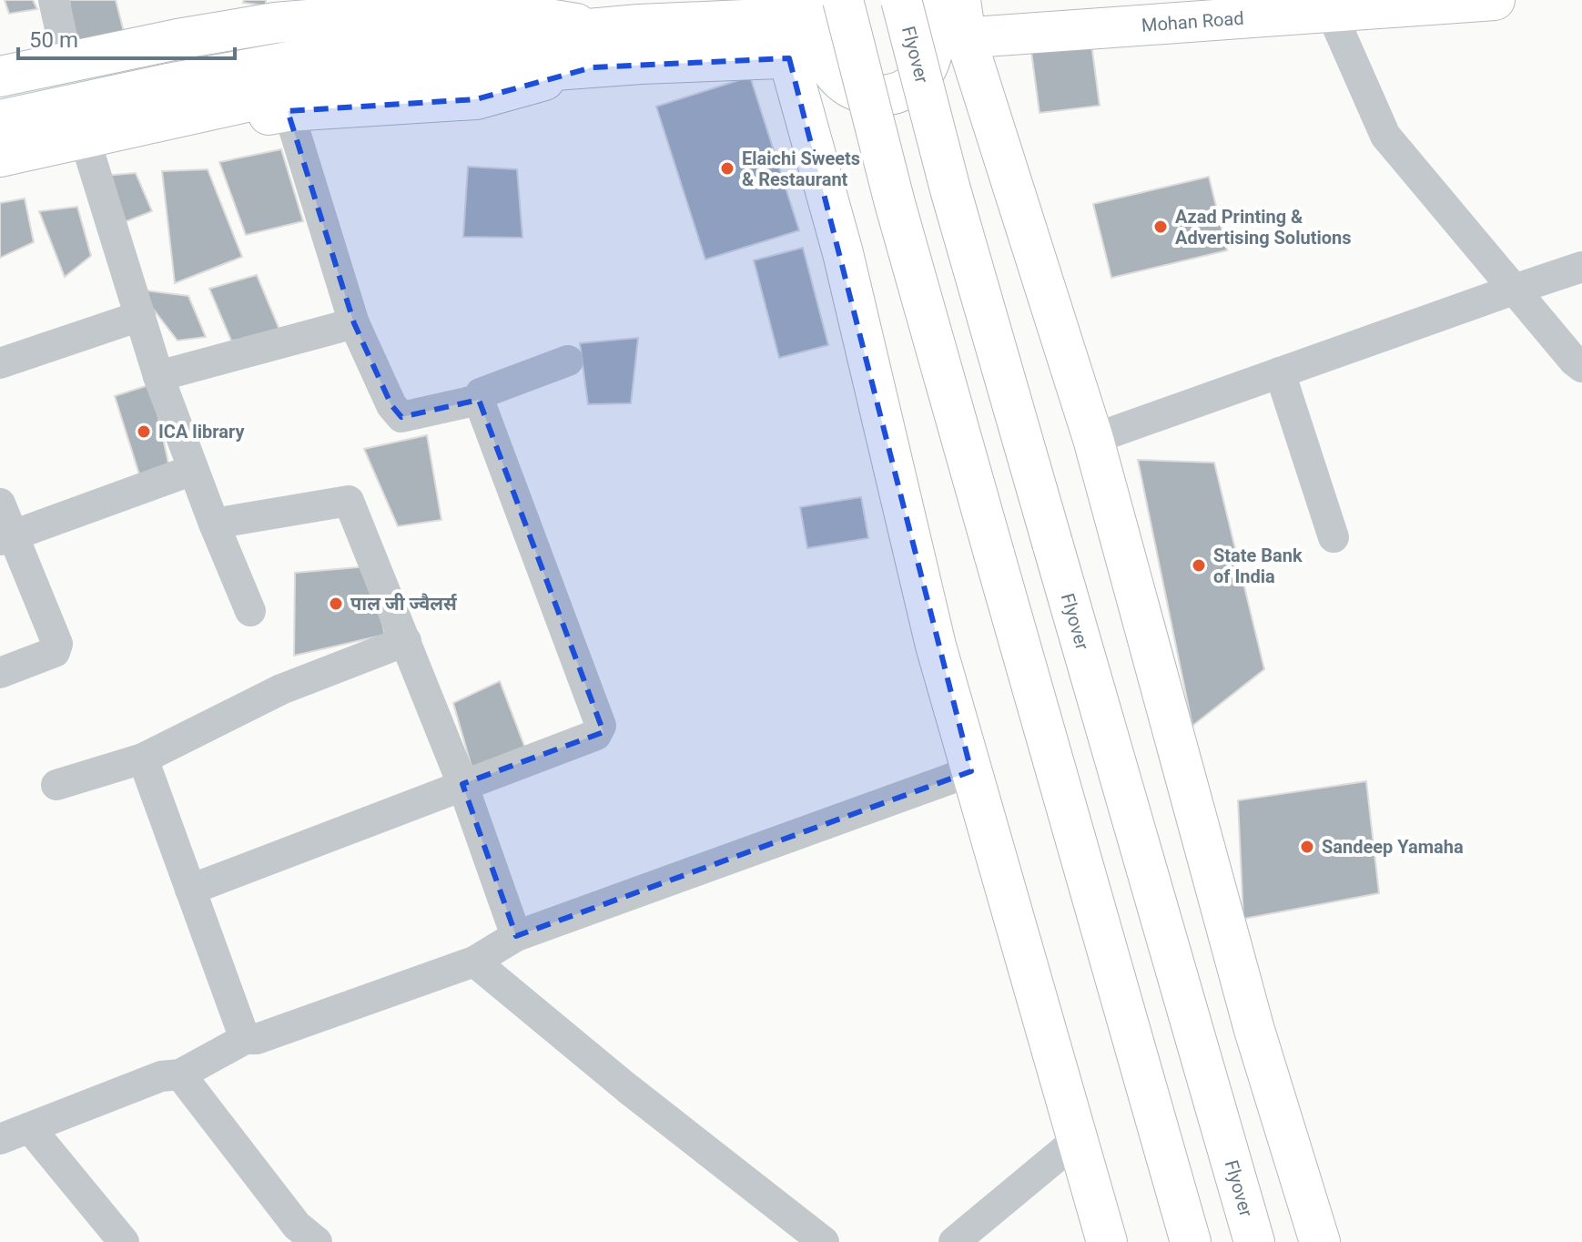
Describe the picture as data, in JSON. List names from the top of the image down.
{
  "streets": {
    "main road": ["Mohan Road", "Flyover"]
  },
  "crossings": [
    ["Mohan Road", "Flyover"]
  ],
  "places": [
    "Elaichi Sweets & Restaurant",
    "Azad Printing & Advertising Solutions",
    "ICA library",
    "State Bank of India",
    "पाल जी ज्वैलर्स",
    "Sandeep Yamaha"
  ],
  "scale_bar": "50 m"
}
